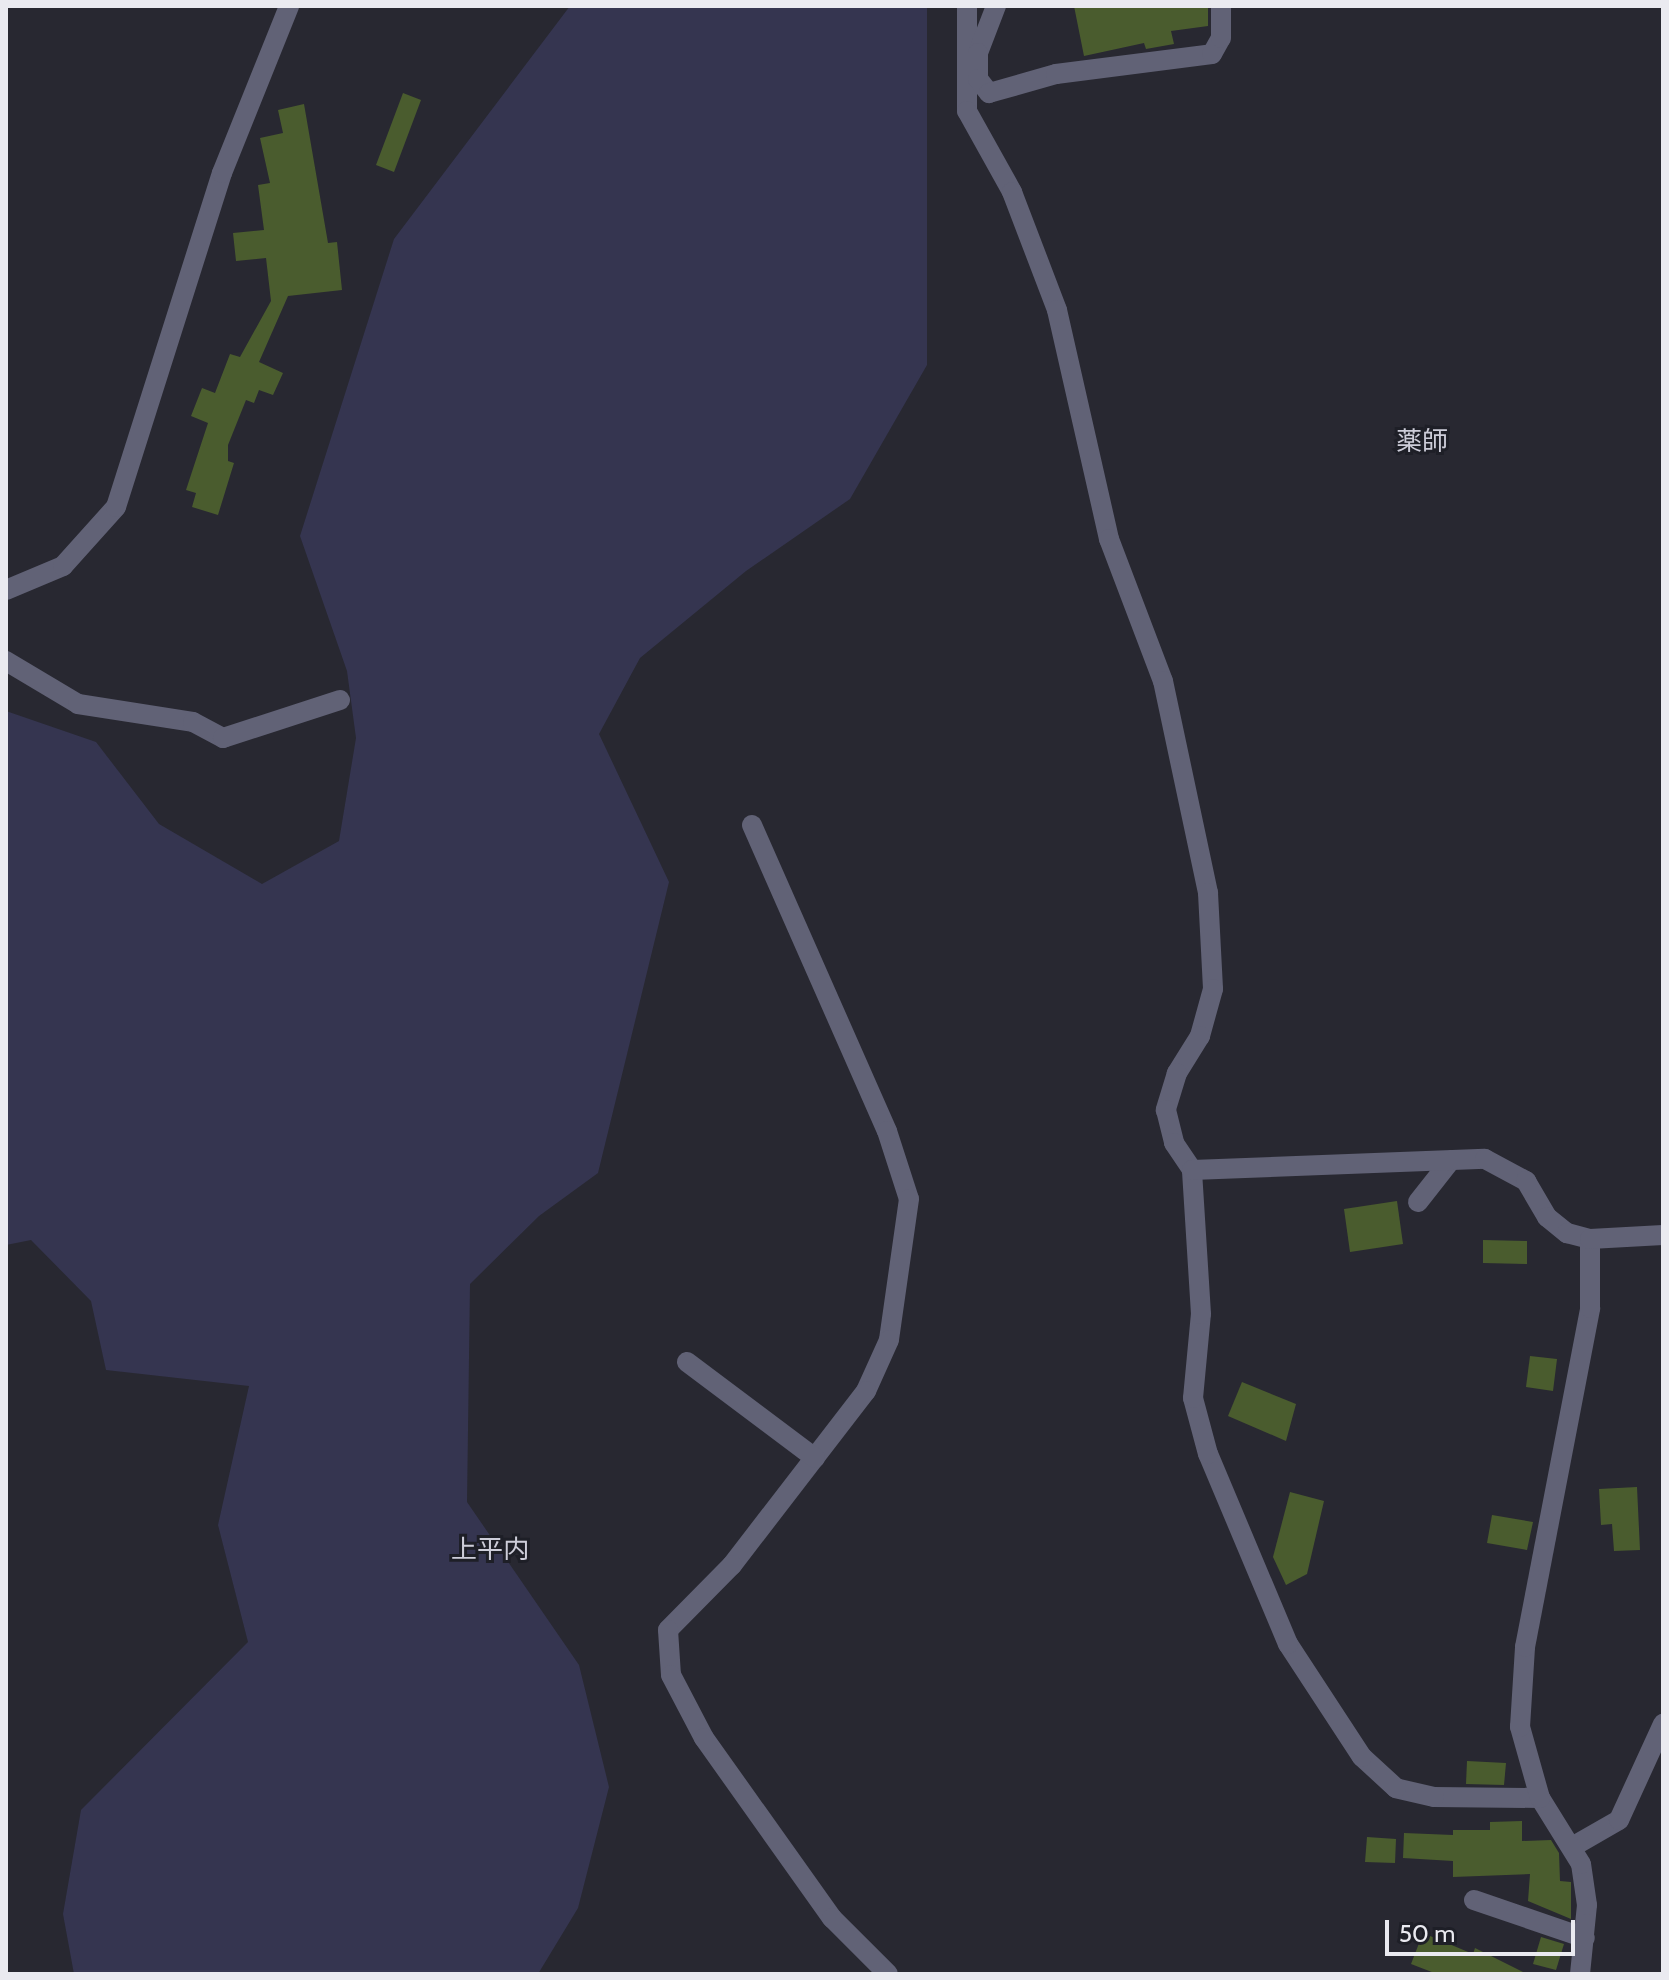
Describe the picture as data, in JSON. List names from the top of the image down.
{
  "districts": ["薬師", "上平内"],
  "scale_bar": "50 m"
}
